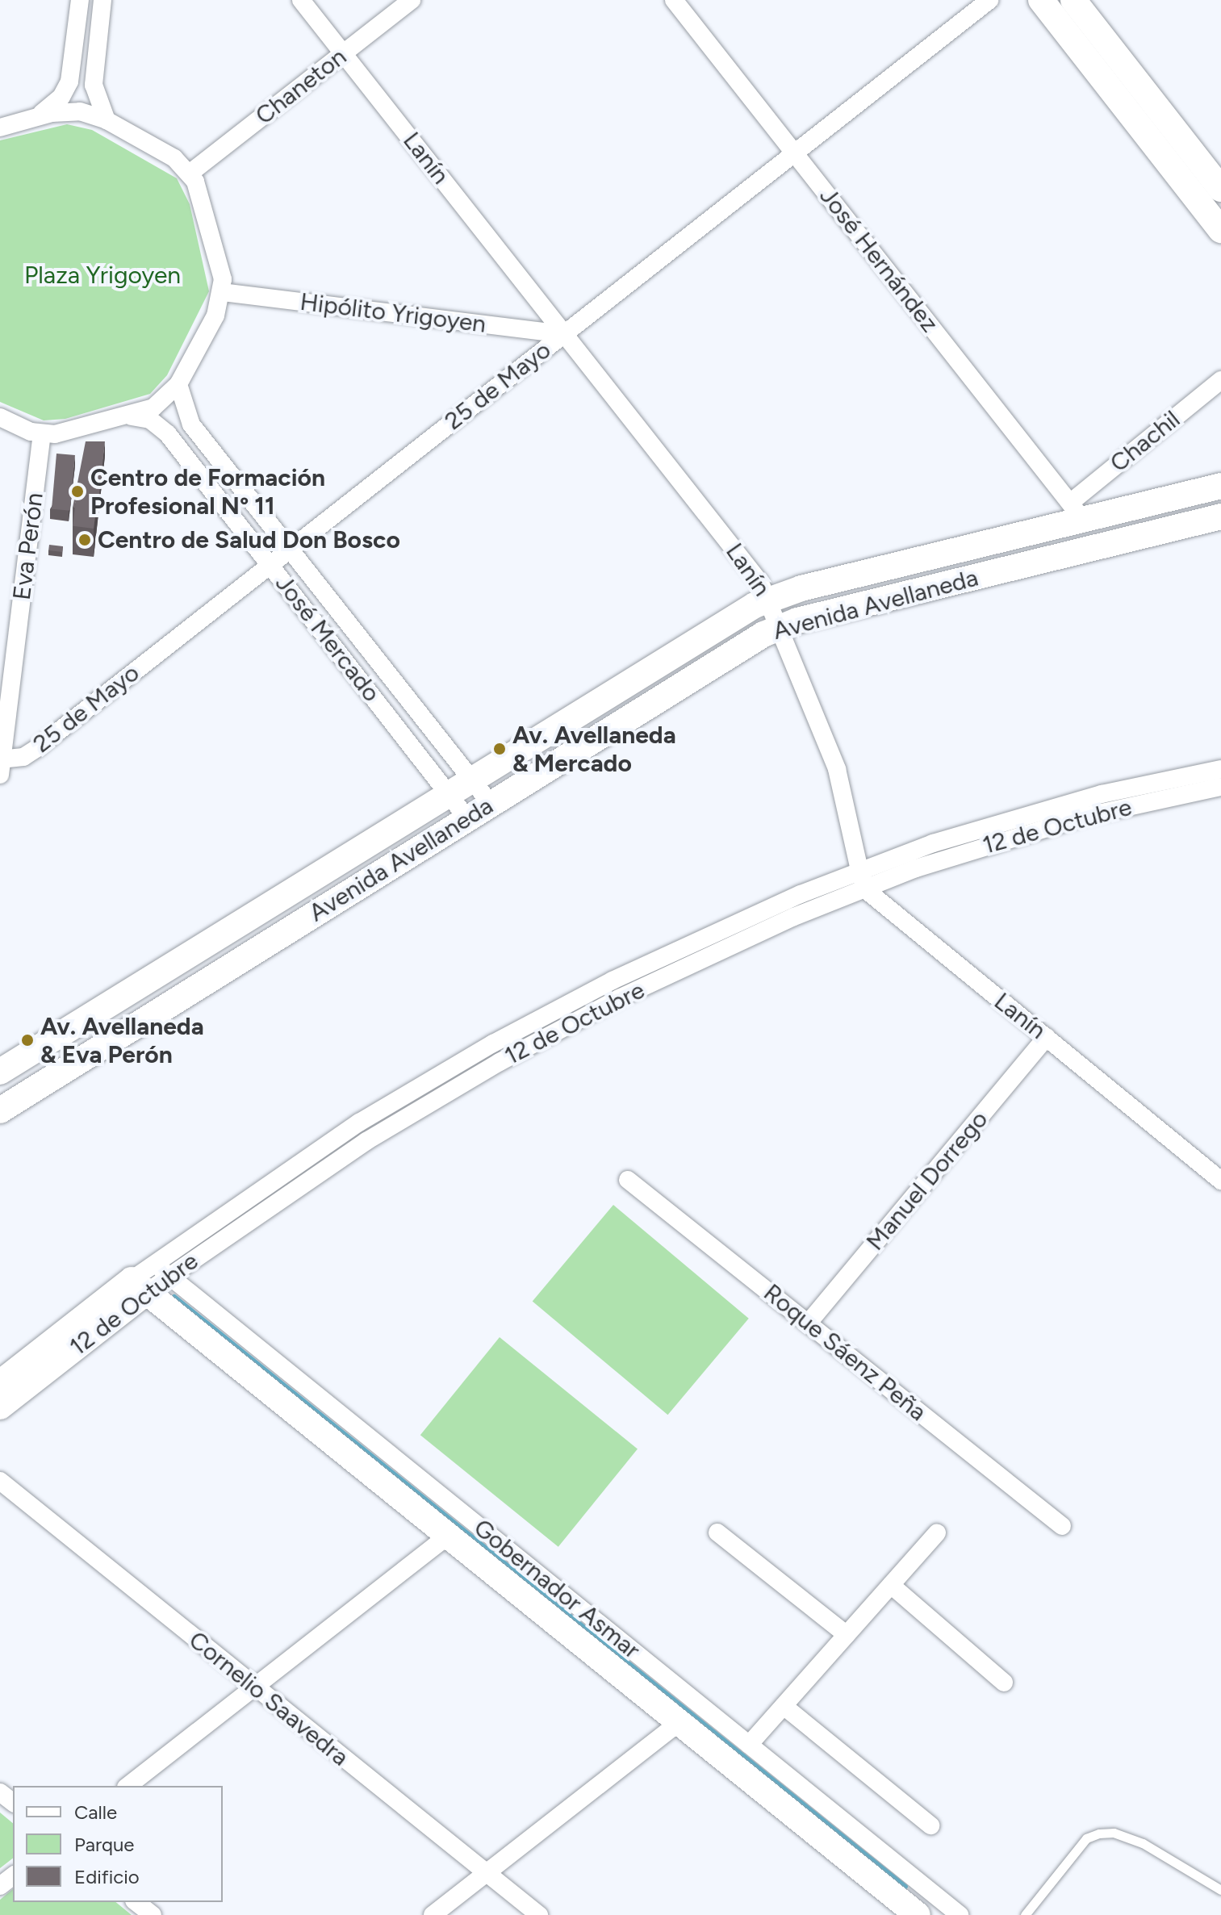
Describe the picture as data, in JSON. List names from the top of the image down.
{
  "streets": {
    "street": [
      "Chaneton",
      "Lanín",
      "José Hernández",
      "Hipólito Yrigoyen",
      "25 de Mayo",
      "Chachil",
      "Eva Perón",
      "Avenida Avellaneda",
      "José Mercado",
      "12 de Octubre",
      "Manuel Dorrego",
      "Roque Sáenz Peña",
      "Gobernador Asmar",
      "Cornelio Saavedra"
    ]
  },
  "crossings": [
    ["Chaneton", "Lanín"],
    ["Lanín", "Hipólito Yrigoyen"],
    ["Lanín", "25 de Mayo"],
    ["Lanín", "Avenida Avellaneda"],
    ["Lanín", "12 de Octubre"],
    ["Lanín", "Manuel Dorrego"],
    ["José Hernández", "25 de Mayo"],
    ["José Hernández", "Chachil"],
    ["José Hernández", "Avenida Avellaneda"],
    ["Hipólito Yrigoyen", "25 de Mayo"],
    ["25 de Mayo", "Eva Perón"],
    ["25 de Mayo", "José Mercado"],
    ["Chachil", "Avenida Avellaneda"],
    ["Avenida Avellaneda", "José Mercado"],
    ["12 de Octubre", "Gobernador Asmar"],
    ["Manuel Dorrego", "Roque Sáenz Peña"]
  ],
  "parks": ["Plaza Yrigoyen"],
  "places": [
    "Centro de Formación Profesional N° 11",
    "Centro de Salud Don Bosco",
    "Av. Avellaneda & Mercado",
    "Av. Avellaneda & Eva Perón"
  ],
  "legend": ["Calle", "Parque", "Edificio"]
}
